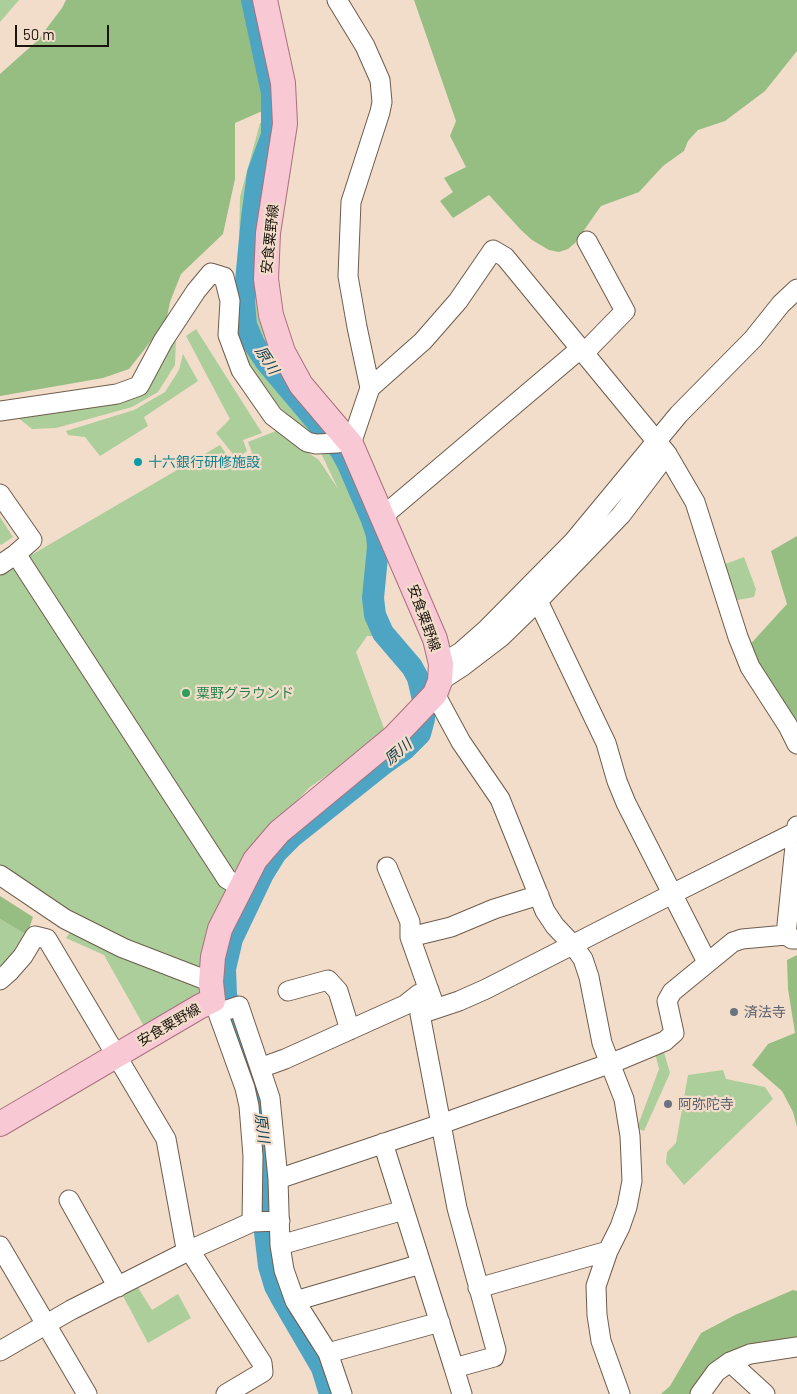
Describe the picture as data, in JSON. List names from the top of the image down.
{
  "streets": {
    "main road": ["安食粟野線"]
  },
  "water": ["原川"],
  "places": [
    "十六銀行研修施設",
    "粟野グラウンド",
    "済法寺",
    "阿弥陀寺"
  ],
  "scale_bar": "50 m"
}
